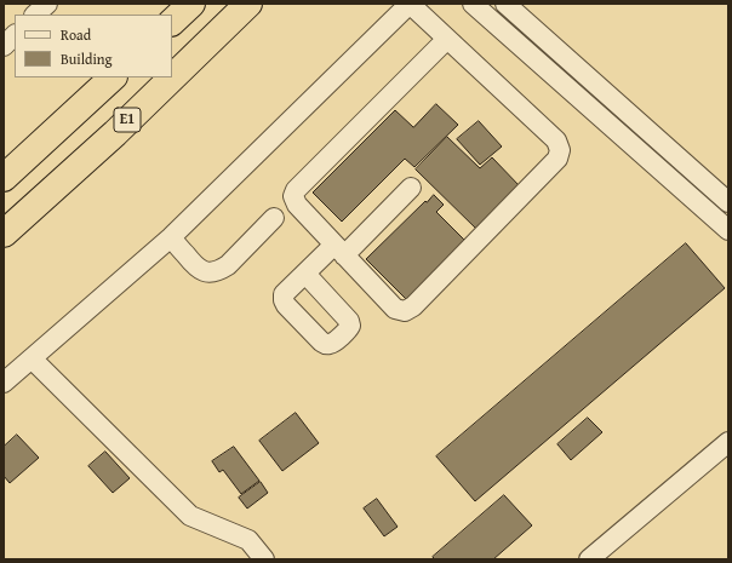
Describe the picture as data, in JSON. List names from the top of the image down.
{
  "streets": {
    "highway": ["E1"]
  },
  "legend": ["Road", "Building"]
}
